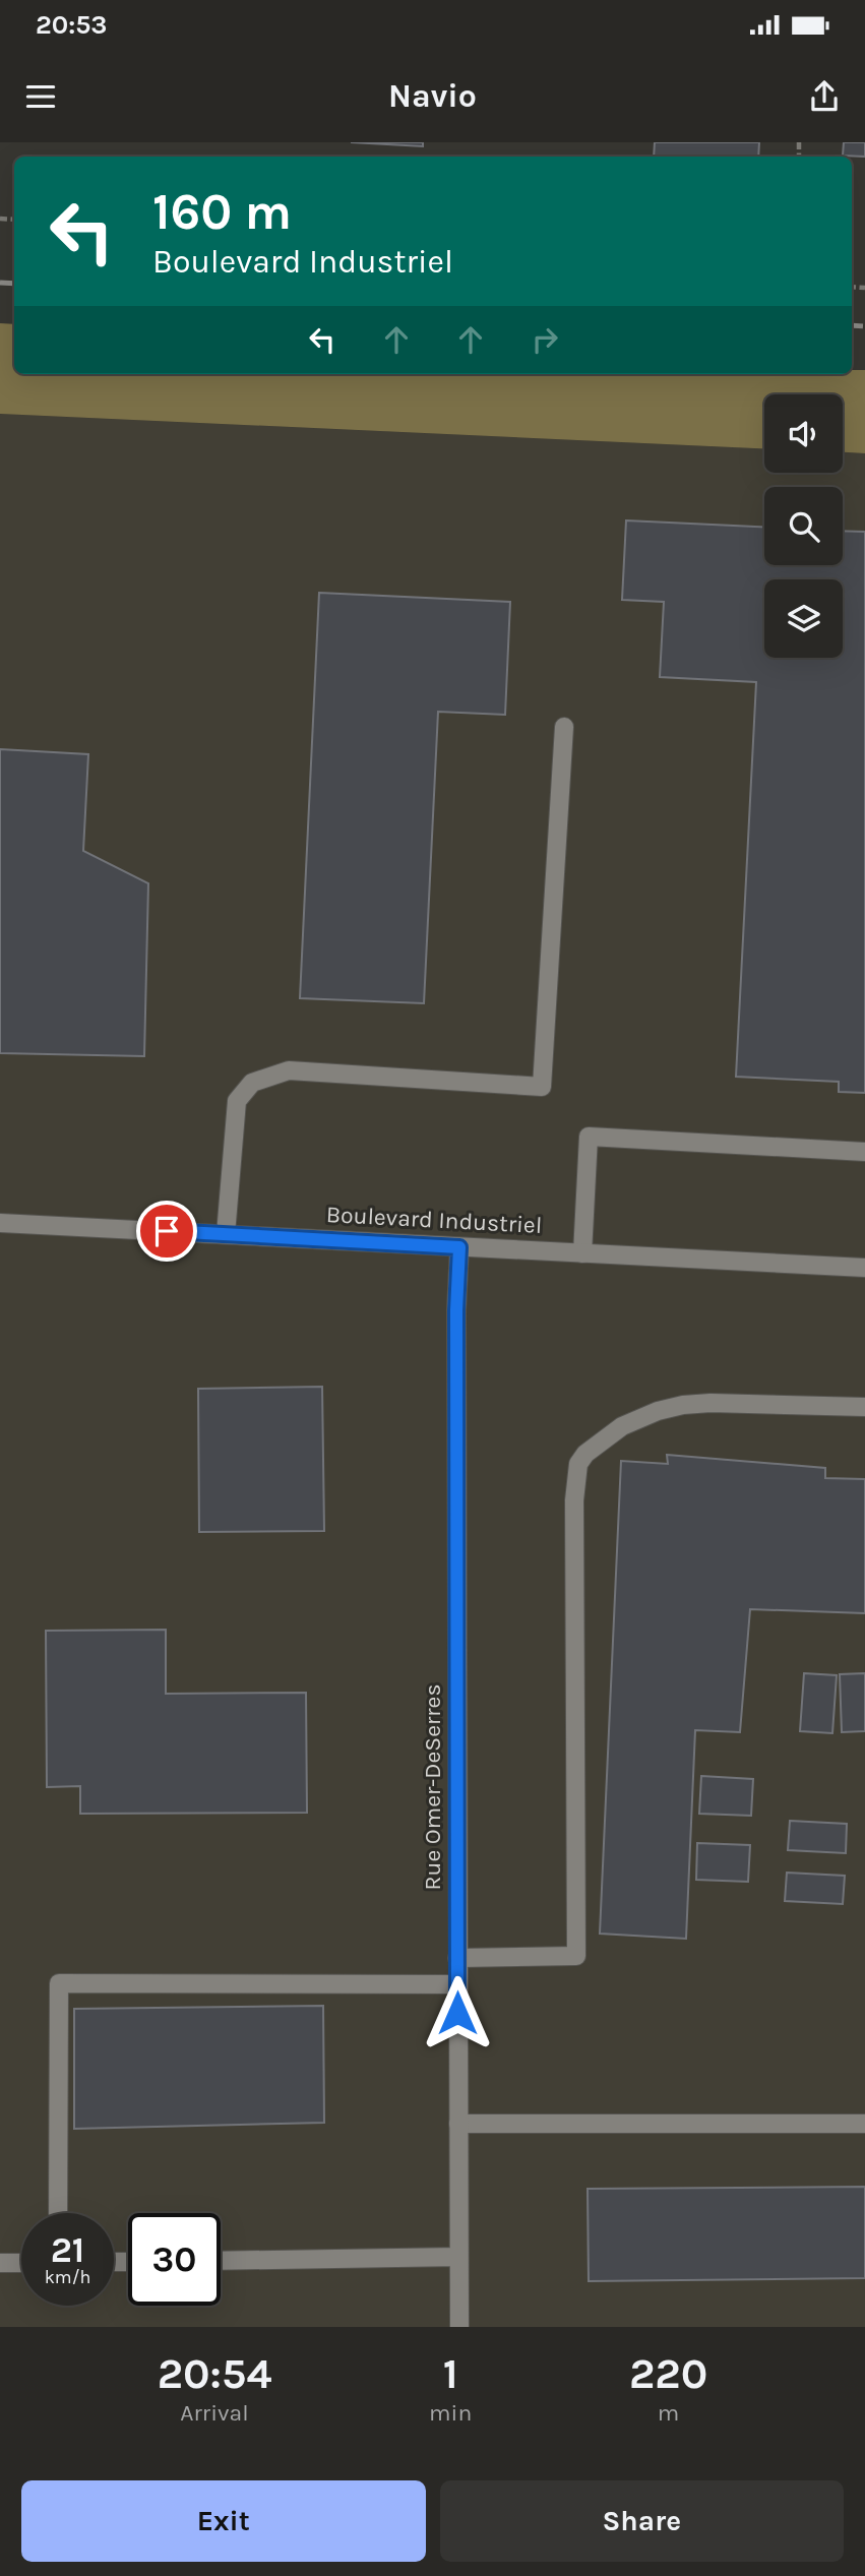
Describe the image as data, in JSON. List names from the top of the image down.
{
  "streets": {
    "street": ["Boulevard Industriel", "Rue Omer-DeSerres"]
  },
  "crossings": [
    ["Boulevard Industriel", "Rue Omer-DeSerres"]
  ],
  "page": {
    "status": "20:53",
    "header": "Navio",
    "turn": ["160 m", "Boulevard Industriel"],
    "speed": "21 km/h",
    "limit": "30",
    "eta": [
      "20:54",
      "Arrival",
      "1",
      "min",
      "220",
      "m"
    ],
    "buttons": ["Exit", "Share"]
  }
}
